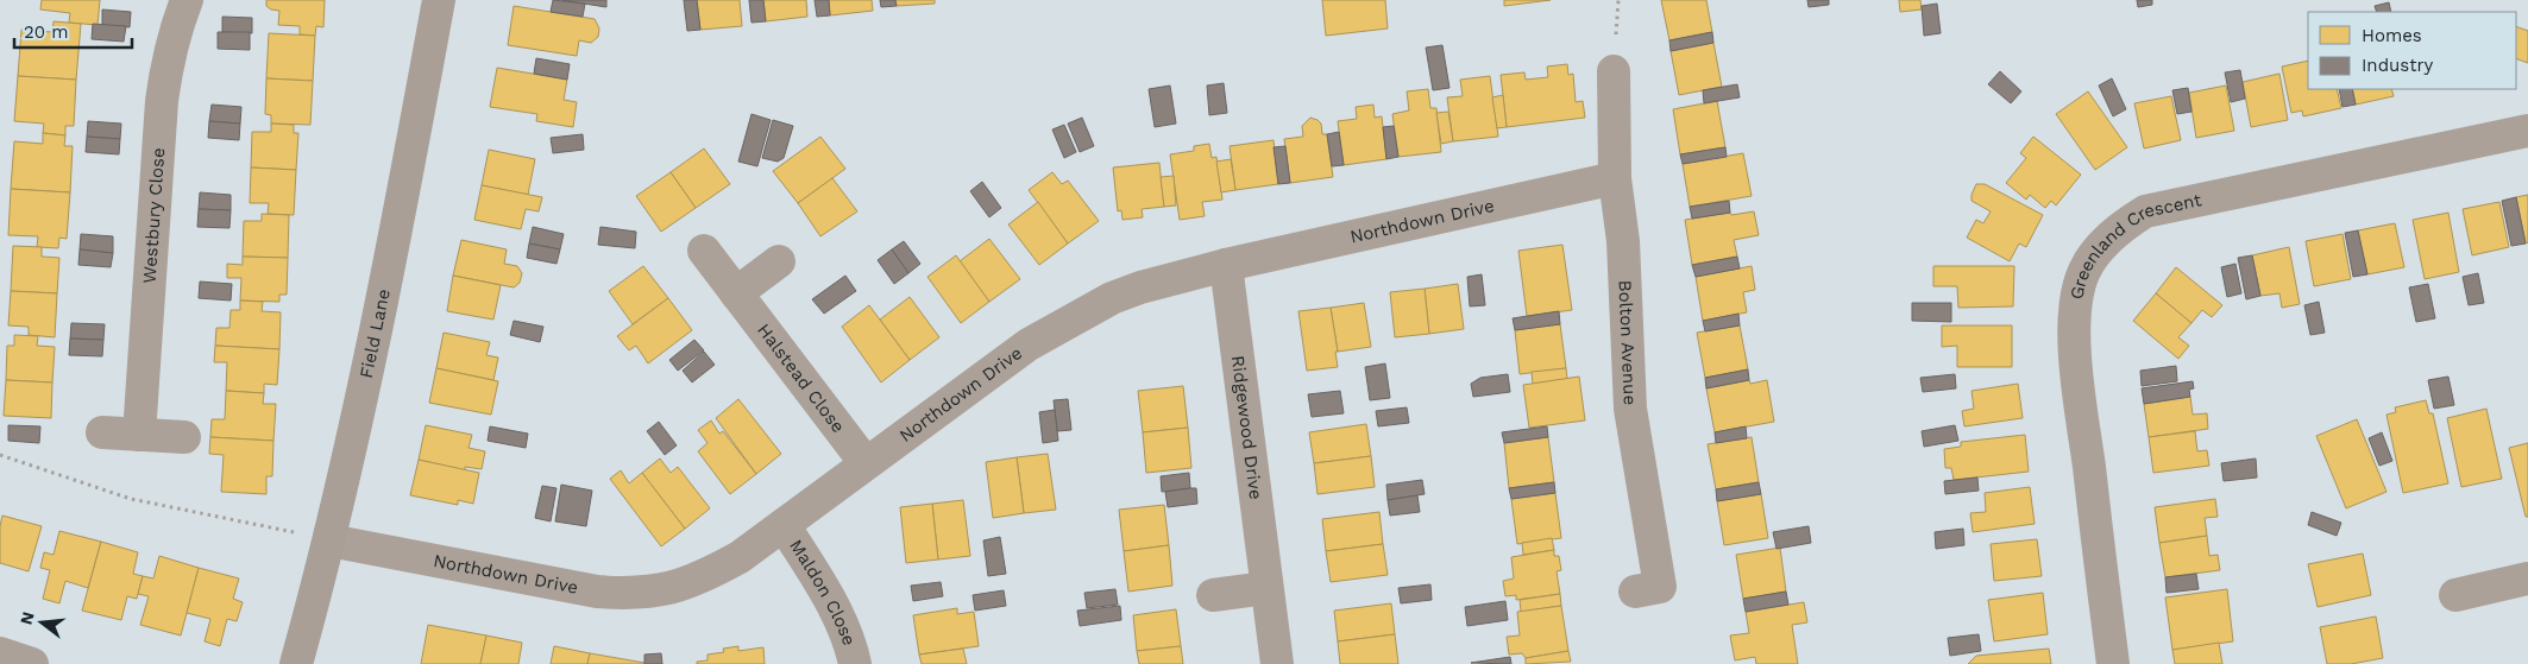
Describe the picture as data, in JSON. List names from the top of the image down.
{
  "streets": {
    "street": [
      "Westbury Close",
      "Northdown Drive",
      "Greenland Crescent",
      "Field Lane",
      "Bolton Avenue",
      "Halstead Close",
      "Ridgewood Drive",
      "Maldon Close"
    ]
  },
  "crossings": [
    ["Northdown Drive", "Field Lane"],
    ["Northdown Drive", "Bolton Avenue"],
    ["Northdown Drive", "Halstead Close"],
    ["Northdown Drive", "Ridgewood Drive"],
    ["Northdown Drive", "Maldon Close"]
  ],
  "legend": ["Homes", "Industry"],
  "scale_bar": "20 m",
  "north": "left"
}
